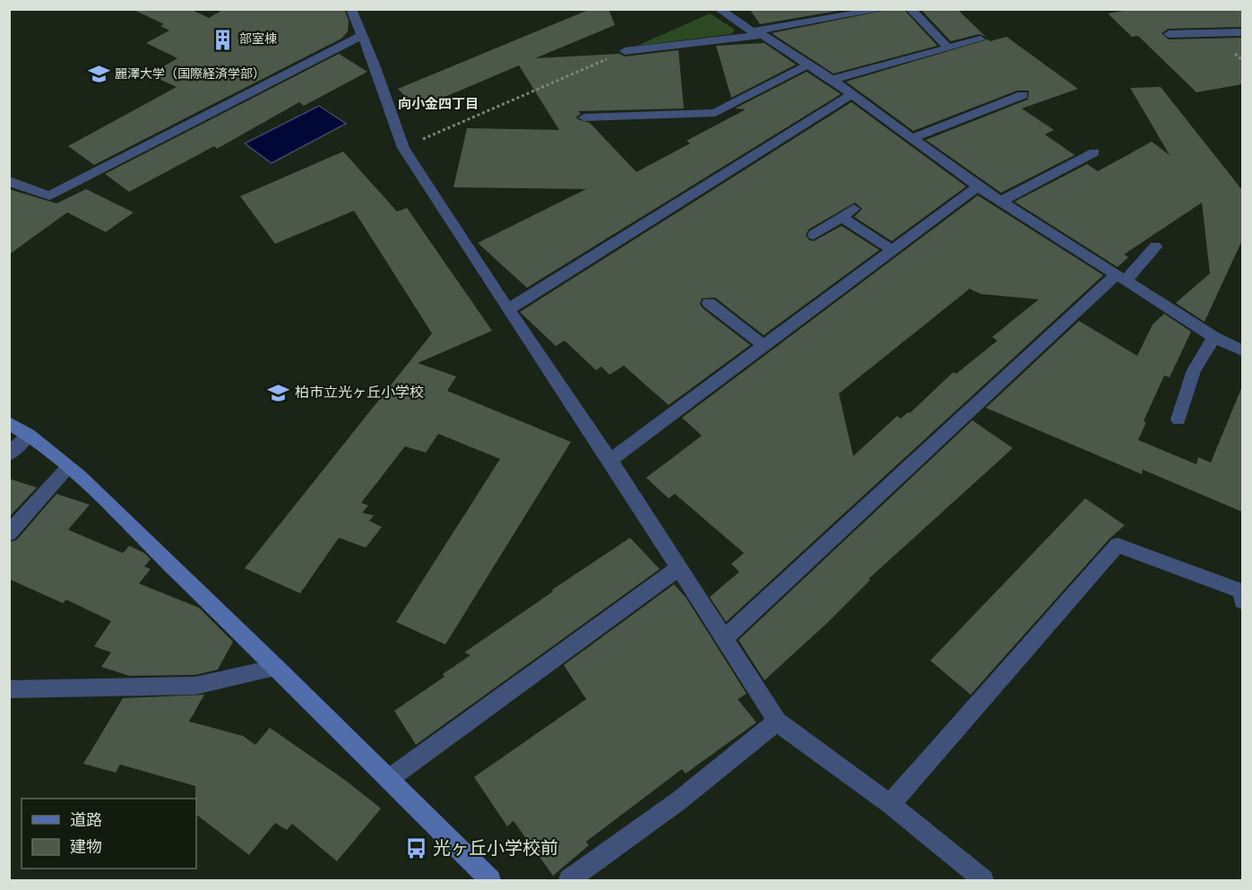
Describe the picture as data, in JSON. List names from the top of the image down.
{
  "districts": ["向小金四丁目"],
  "places": {
    "building": ["部室棟"],
    "school or university": ["麗澤大学（国際経済学部）", "柏市立光ヶ丘小学校"],
    "bus stop": ["光ヶ丘小学校前"]
  },
  "legend": ["道路", "建物"]
}
